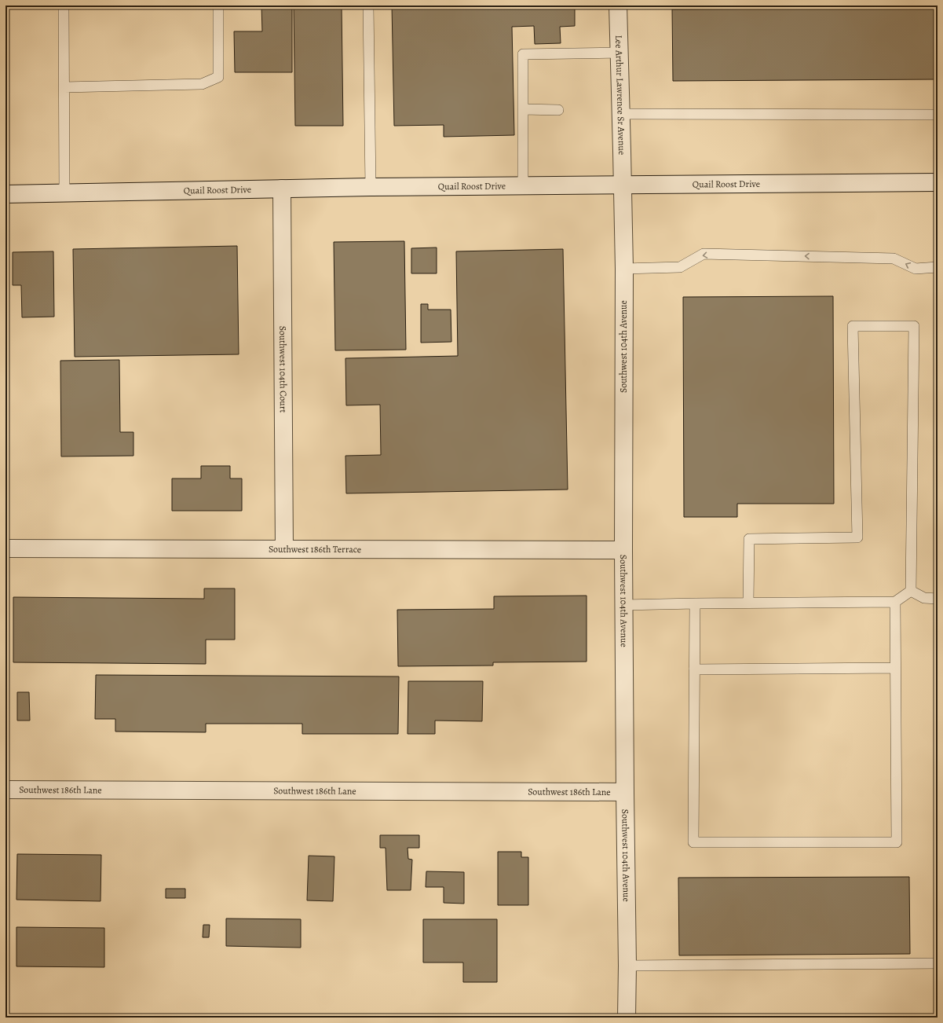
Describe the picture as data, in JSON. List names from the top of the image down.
{
  "streets": {
    "street": [
      "Lee Arthur Lawrence Sr Avenue",
      "Quail Roost Drive",
      "Southwest 104th Avenue",
      "Southwest 104th Court",
      "Southwest 186th Terrace",
      "Southwest 186th Lane"
    ]
  },
  "crossings": [
    ["Lee Arthur Lawrence Sr Avenue", "Quail Roost Drive"],
    ["Lee Arthur Lawrence Sr Avenue", "Southwest 104th Avenue"],
    ["Quail Roost Drive", "Southwest 104th Avenue"],
    ["Quail Roost Drive", "Southwest 104th Court"],
    ["Southwest 104th Avenue", "Southwest 186th Terrace"],
    ["Southwest 104th Avenue", "Southwest 186th Lane"],
    ["Southwest 104th Court", "Southwest 186th Terrace"]
  ]
}
